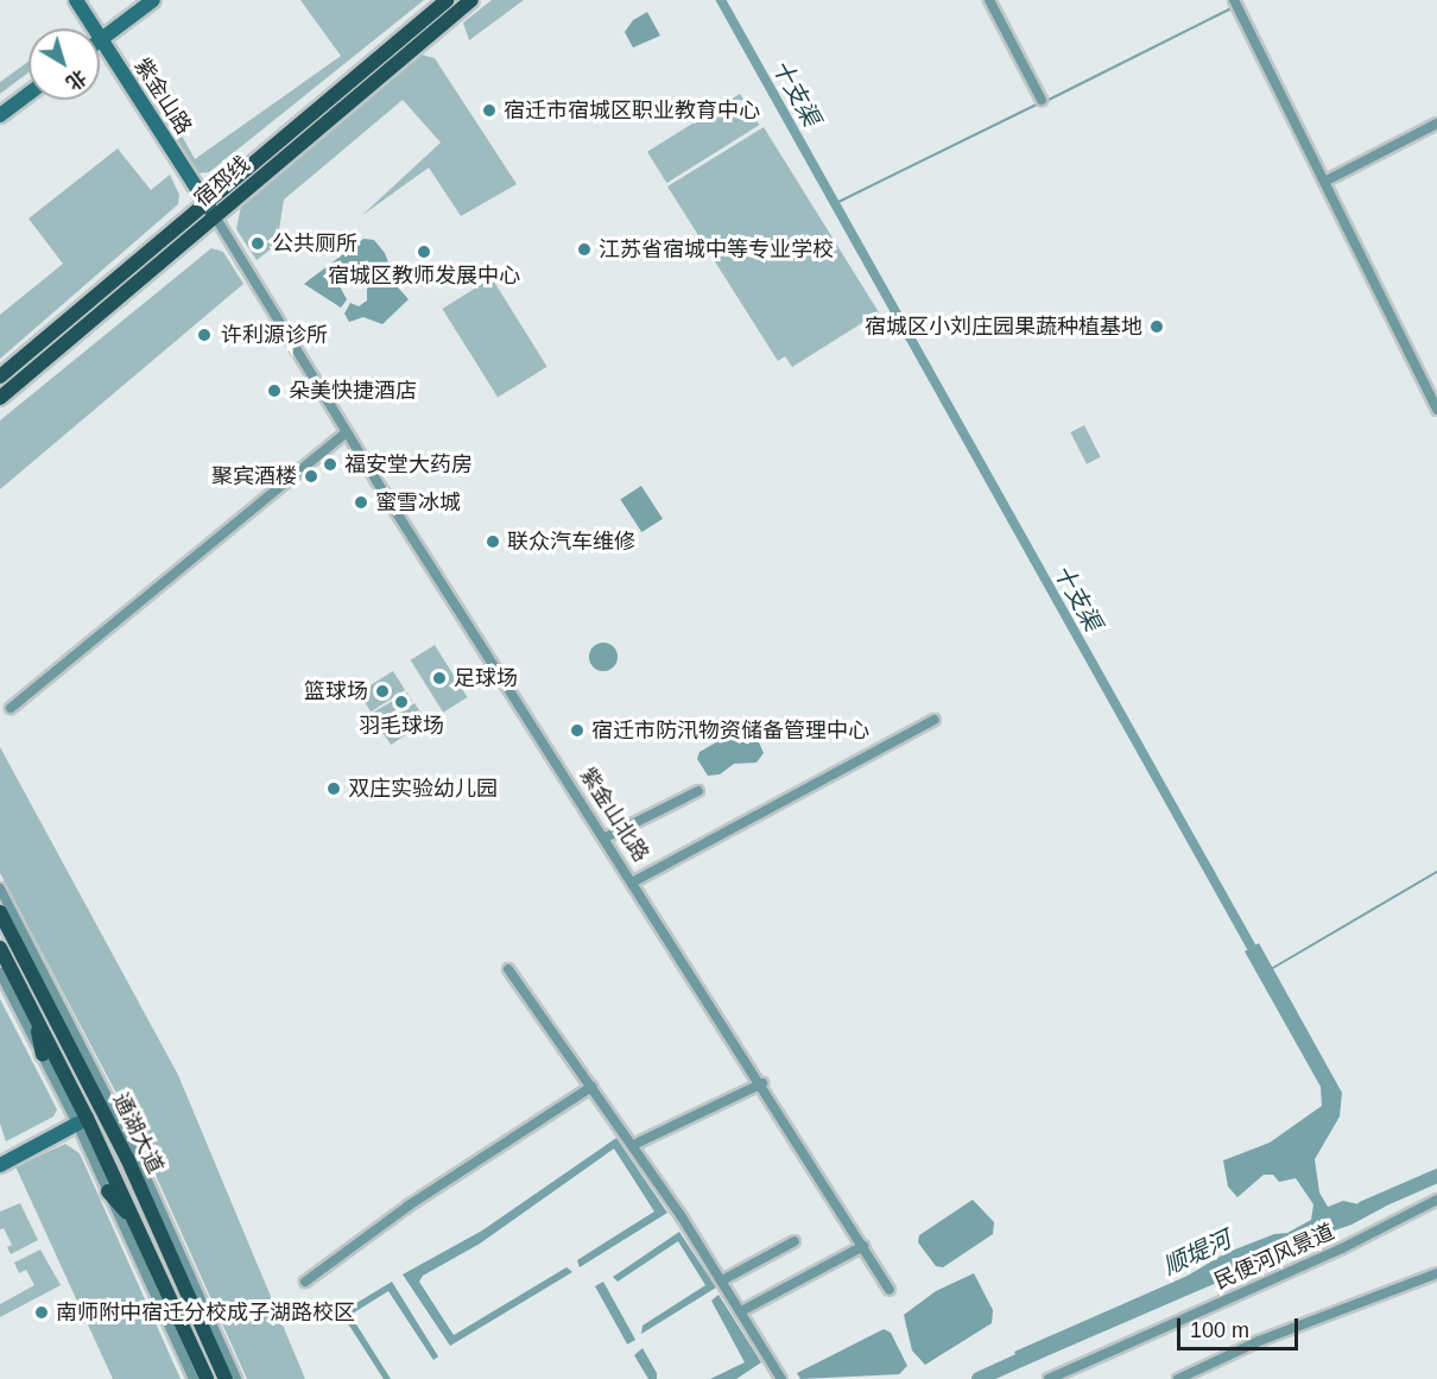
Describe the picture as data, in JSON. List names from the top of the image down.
{
  "streets": {
    "main road": ["宿邳线", "通湖大道"],
    "street": ["紫金山路", "紫金山北路", "民便河风景道"]
  },
  "crossings": [
    ["紫金山路", "宿邳线"],
    ["紫金山路", "紫金山北路"],
    ["宿邳线", "紫金山北路"]
  ],
  "water": ["十支渠", "顺堤河"],
  "places": [
    "宿迁市宿城区职业教育中心",
    "公共厕所",
    "江苏省宿城中等专业学校",
    "宿城区教师发展中心",
    "宿城区小刘庄园果蔬种植基地",
    "许利源诊所",
    "朵美快捷酒店",
    "福安堂大药房",
    "聚宾酒楼",
    "蜜雪冰城",
    "联众汽车维修",
    "足球场",
    "篮球场",
    "羽毛球场",
    "宿迁市防汛物资储备管理中心",
    "双庄实验幼儿园",
    "南师附中宿迁分校成子湖路校区"
  ],
  "scale_bar": "100 m",
  "north": "bottom right"
}
